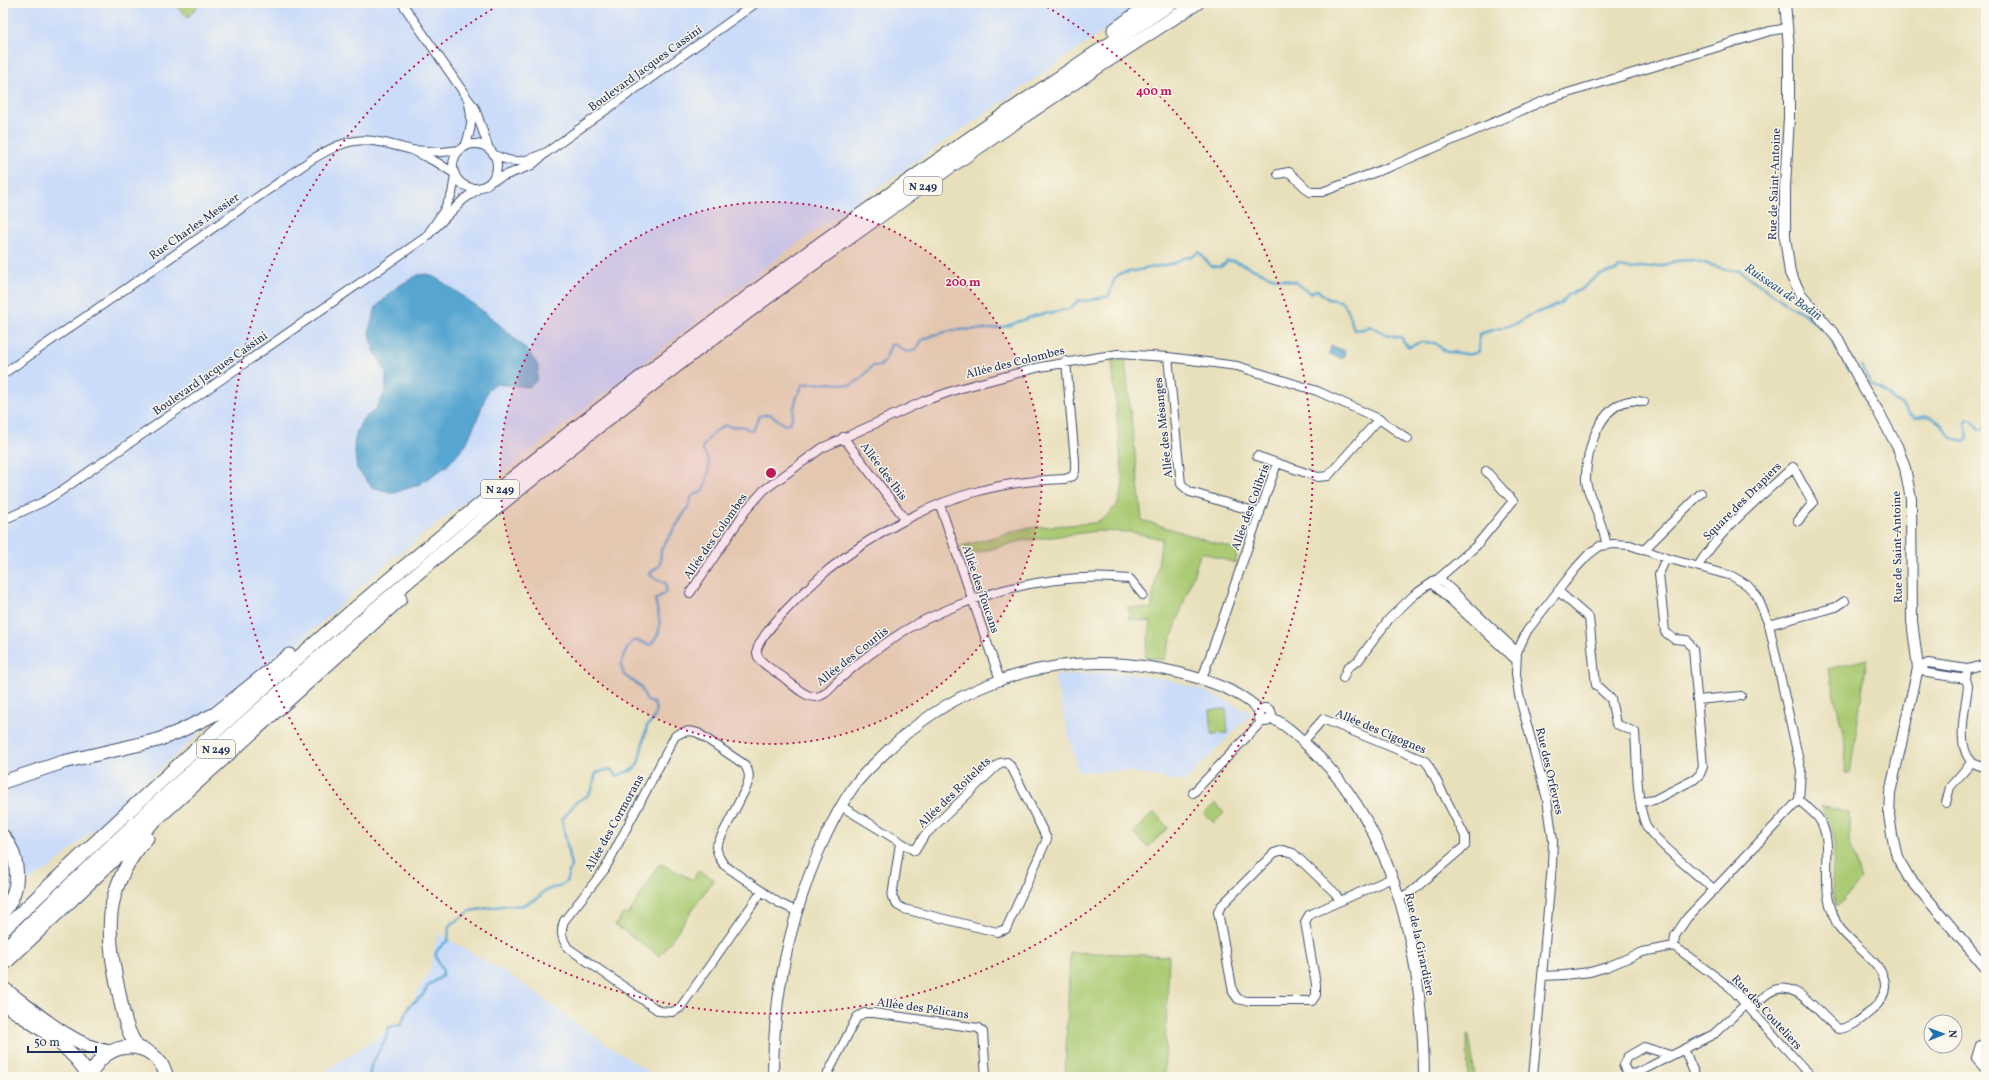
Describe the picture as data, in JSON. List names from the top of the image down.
{
  "streets": {
    "main road": ["N 249"],
    "street": [
      "Boulevard Jacques Cassini",
      "Rue de Saint-Antoine",
      "Rue Charles Messier",
      "Allée des Colombes",
      "Allée des Mésanges",
      "Allée des Ibis",
      "Square des Drapiers",
      "Allée des Colibris",
      "Allée des Toucans",
      "Allée des Courlis",
      "Allée des Cigognes",
      "Rue des Orfèvres",
      "Allée des Roitelets",
      "Allée des Cormorans",
      "Rue de la Girardière",
      "Allée des Pélicans",
      "Rue des Couteliers"
    ]
  },
  "crossings": [
    ["Boulevard Jacques Cassini", "Rue Charles Messier"],
    ["Allée des Colombes", "Allée des Mésanges"],
    ["Allée des Colombes", "Allée des Ibis"],
    ["Allée des Colombes", "Allée des Colibris"],
    ["Allée des Colombes", "Allée des Courlis"],
    ["Allée des Mésanges", "Allée des Colibris"],
    ["Allée des Ibis", "Allée des Courlis"],
    ["Allée des Colibris", "Rue de la Girardière"],
    ["Allée des Toucans", "Allée des Courlis"],
    ["Allée des Toucans", "Rue de la Girardière"],
    ["Allée des Cigognes", "Rue de la Girardière"],
    ["Allée des Roitelets", "Rue de la Girardière"],
    ["Allée des Cormorans", "Rue de la Girardière"]
  ],
  "water": ["Ruisseau de Bodin"],
  "scale_bar": "50 m",
  "north": "right",
  "rings": ["400 m", "200 m"]
}
